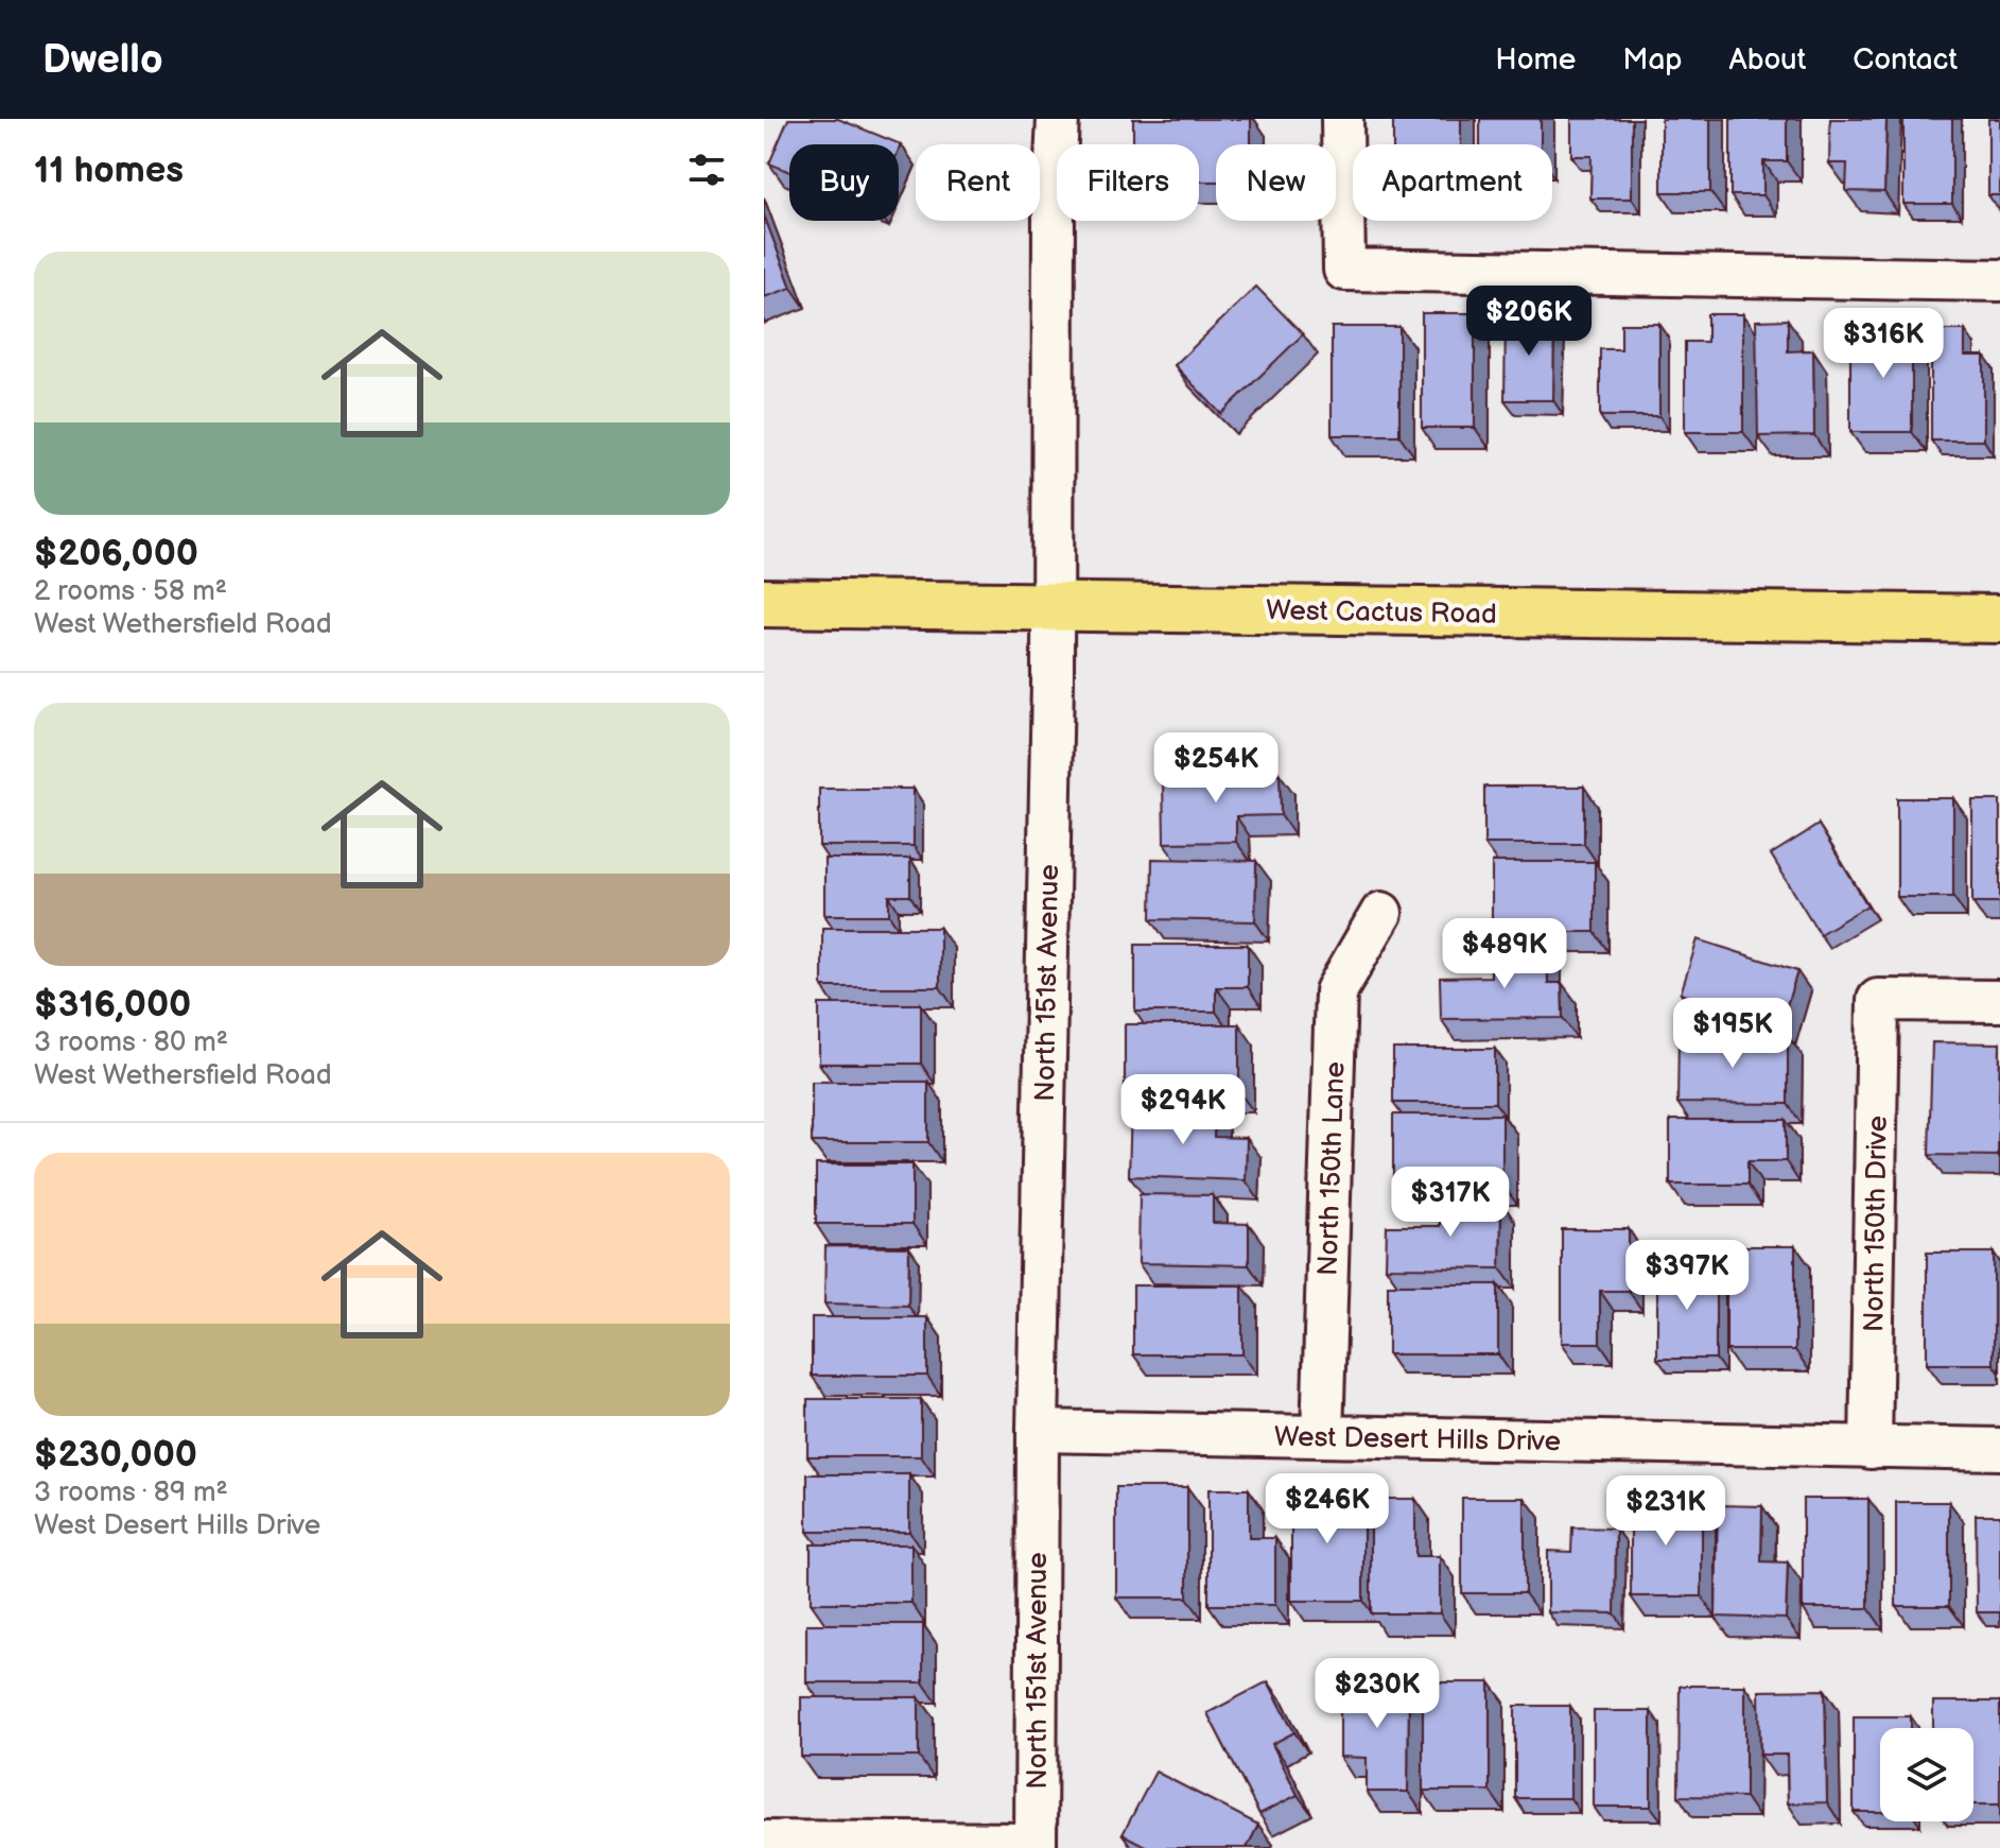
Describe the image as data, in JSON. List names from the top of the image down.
{
  "streets": {
    "main road": ["West Cactus Road"],
    "street": [
      "North 151st Avenue",
      "North 150th Lane",
      "North 150th Drive",
      "West Desert Hills Drive"
    ]
  },
  "crossings": [
    ["West Cactus Road", "North 151st Avenue"],
    ["North 151st Avenue", "West Desert Hills Drive"],
    ["North 150th Lane", "West Desert Hills Drive"],
    ["North 150th Drive", "West Desert Hills Drive"]
  ],
  "page": {
    "header": "Dwello",
    "nav": [
      "Home",
      "Map",
      "About",
      "Contact"
    ],
    "heading": "11 homes",
    "chip": [
      "Buy",
      "Rent",
      "Filters",
      "New",
      "Apartment"
    ],
    "list": [
      {
        "name": "$206,000",
        "note": "2 rooms · 58 m² · West Wethersfield Road"
      },
      {
        "name": "$316,000",
        "note": "3 rooms · 80 m² · West Wethersfield Road"
      },
      {
        "name": "$230,000",
        "note": "3 rooms · 89 m² · West Desert Hills Drive"
      }
    ],
    "price": [
      "$206K",
      "$316K",
      "$254K",
      "$489K",
      "$195K",
      "$294K",
      "$317K",
      "$397K",
      "$246K",
      "$231K",
      "$230K"
    ]
  }
}
